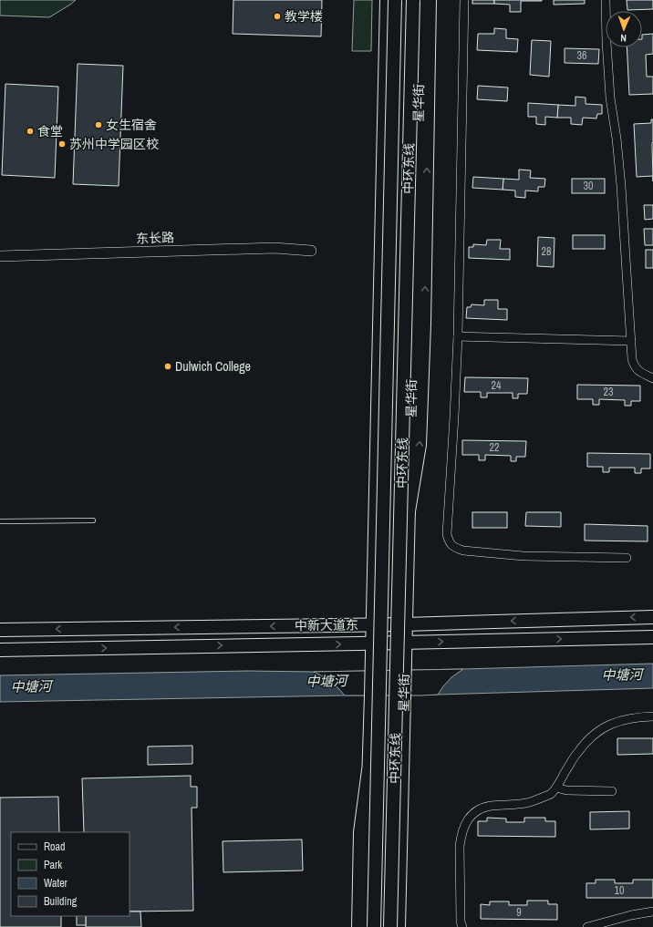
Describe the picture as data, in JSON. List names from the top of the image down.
{
  "streets": {
    "main road": ["星华街", "中环东线", "中新大道东"],
    "street": ["东长路"]
  },
  "crossings": [
    ["星华街", "中新大道东"]
  ],
  "water": ["中塘河"],
  "places": [
    "教学楼",
    "女生宿舍",
    "食堂",
    "苏州中学园区校",
    "Dulwich College"
  ],
  "house_numbers": [
    "36",
    "30",
    "28",
    "24",
    "23",
    "22",
    "10",
    "9"
  ],
  "legend": [
    "Road",
    "Park",
    "Water",
    "Building"
  ],
  "north": "bottom"
}
